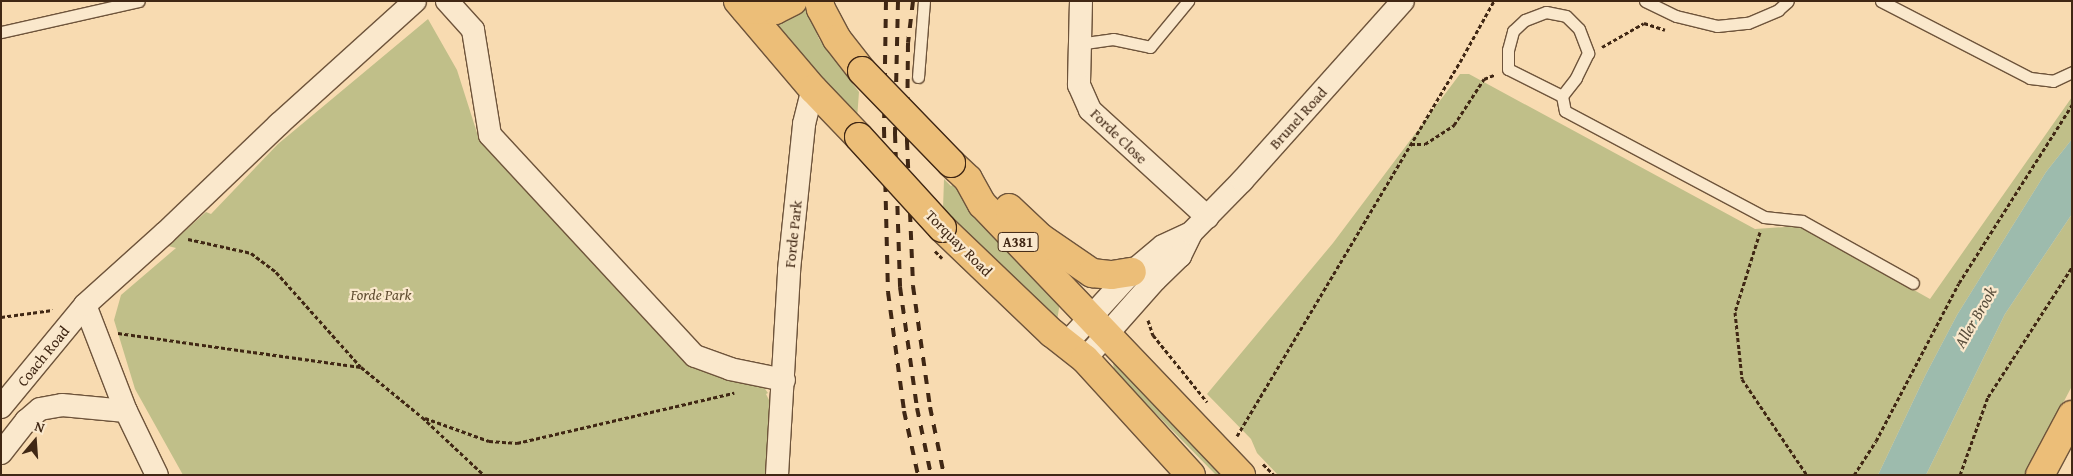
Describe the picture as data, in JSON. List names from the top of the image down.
{
  "streets": {
    "main road": ["A381", "Torquay Road"],
    "street": [
      "Brunel Road",
      "Forde Close",
      "Forde Park",
      "Coach Road"
    ]
  },
  "crossings": [
    ["Brunel Road", "Forde Close"],
    ["Brunel Road", "A381"],
    ["Brunel Road", "Torquay Road"],
    ["Forde Park", "Torquay Road"],
    ["A381", "Torquay Road"]
  ],
  "water": ["Aller Brook"],
  "parks": ["Forde Park"],
  "north": "top"
}
